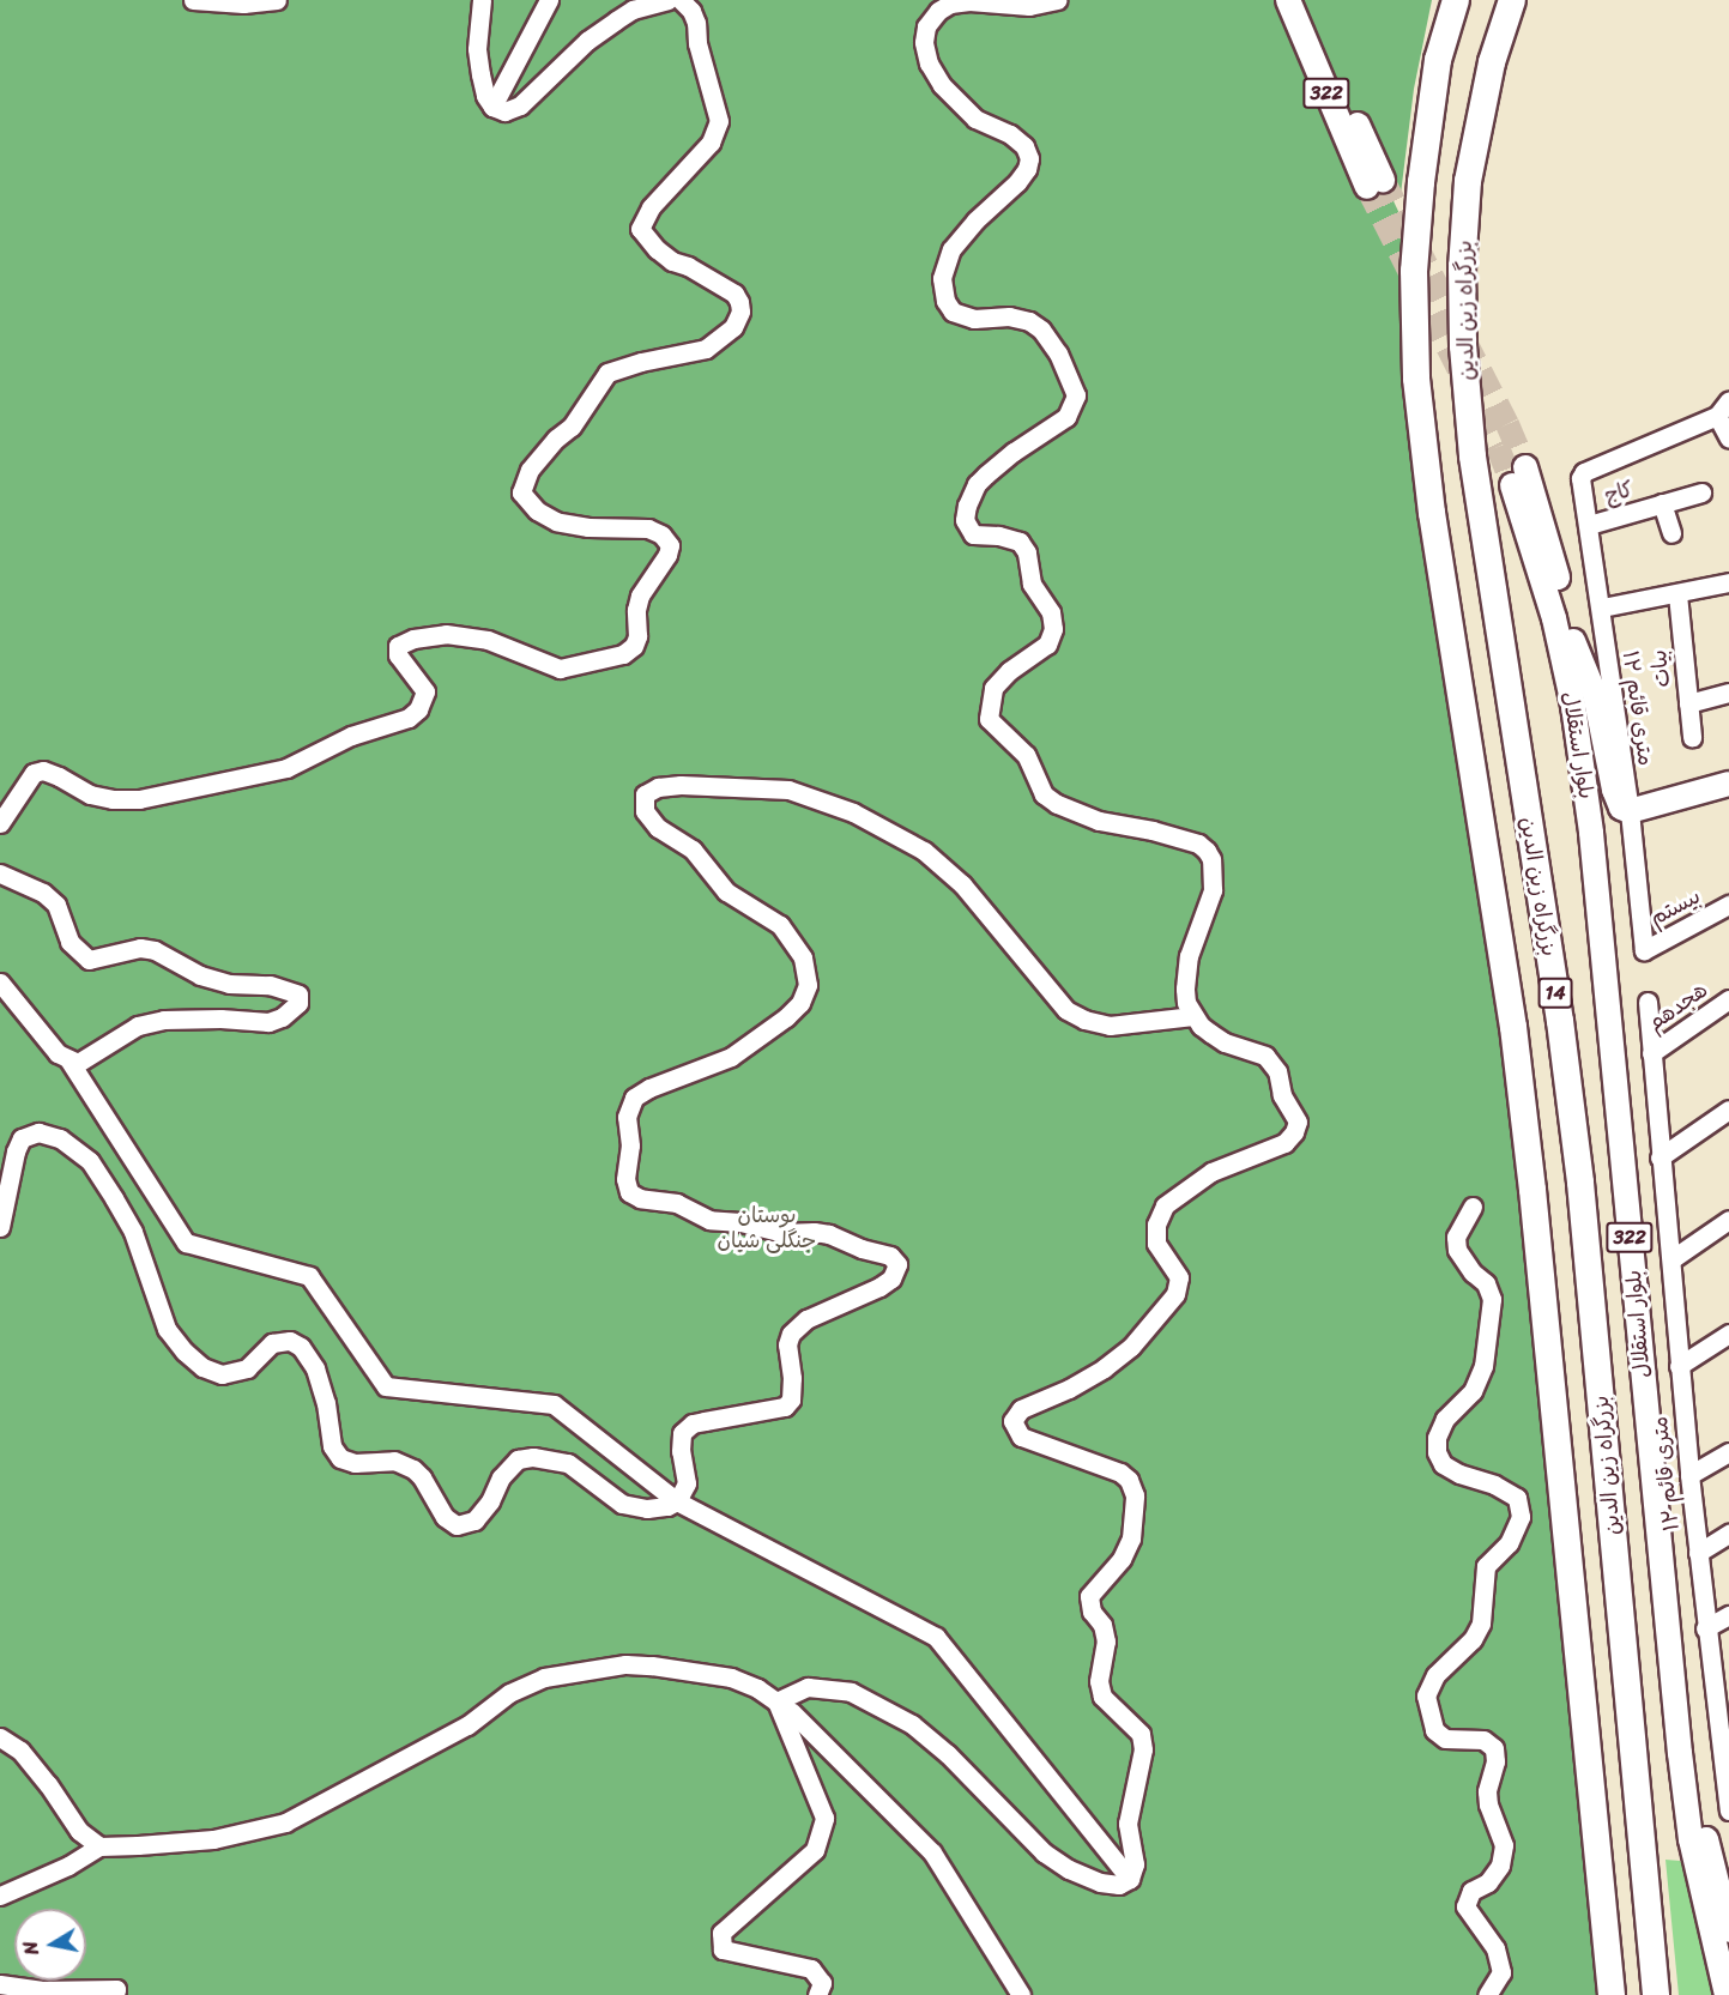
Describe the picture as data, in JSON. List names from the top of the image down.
{
  "streets": {
    "highway": ["بزرگراه زین الدین", "14"],
    "main road": ["322", "بلوار استقلال"],
    "street": [
      "کاج",
      "بیات",
      "۱۲ متری قائم",
      "بیستم",
      "هجدهم"
    ]
  },
  "crossings": [
    ["کاج", "۱۲ متری قائم"],
    ["۱۲ متری قائم", "بیستم"],
    ["۱۲ متری قائم", "هجدهم"]
  ],
  "parks": ["بوستان جنگلی شیان"],
  "north": "left"
}
